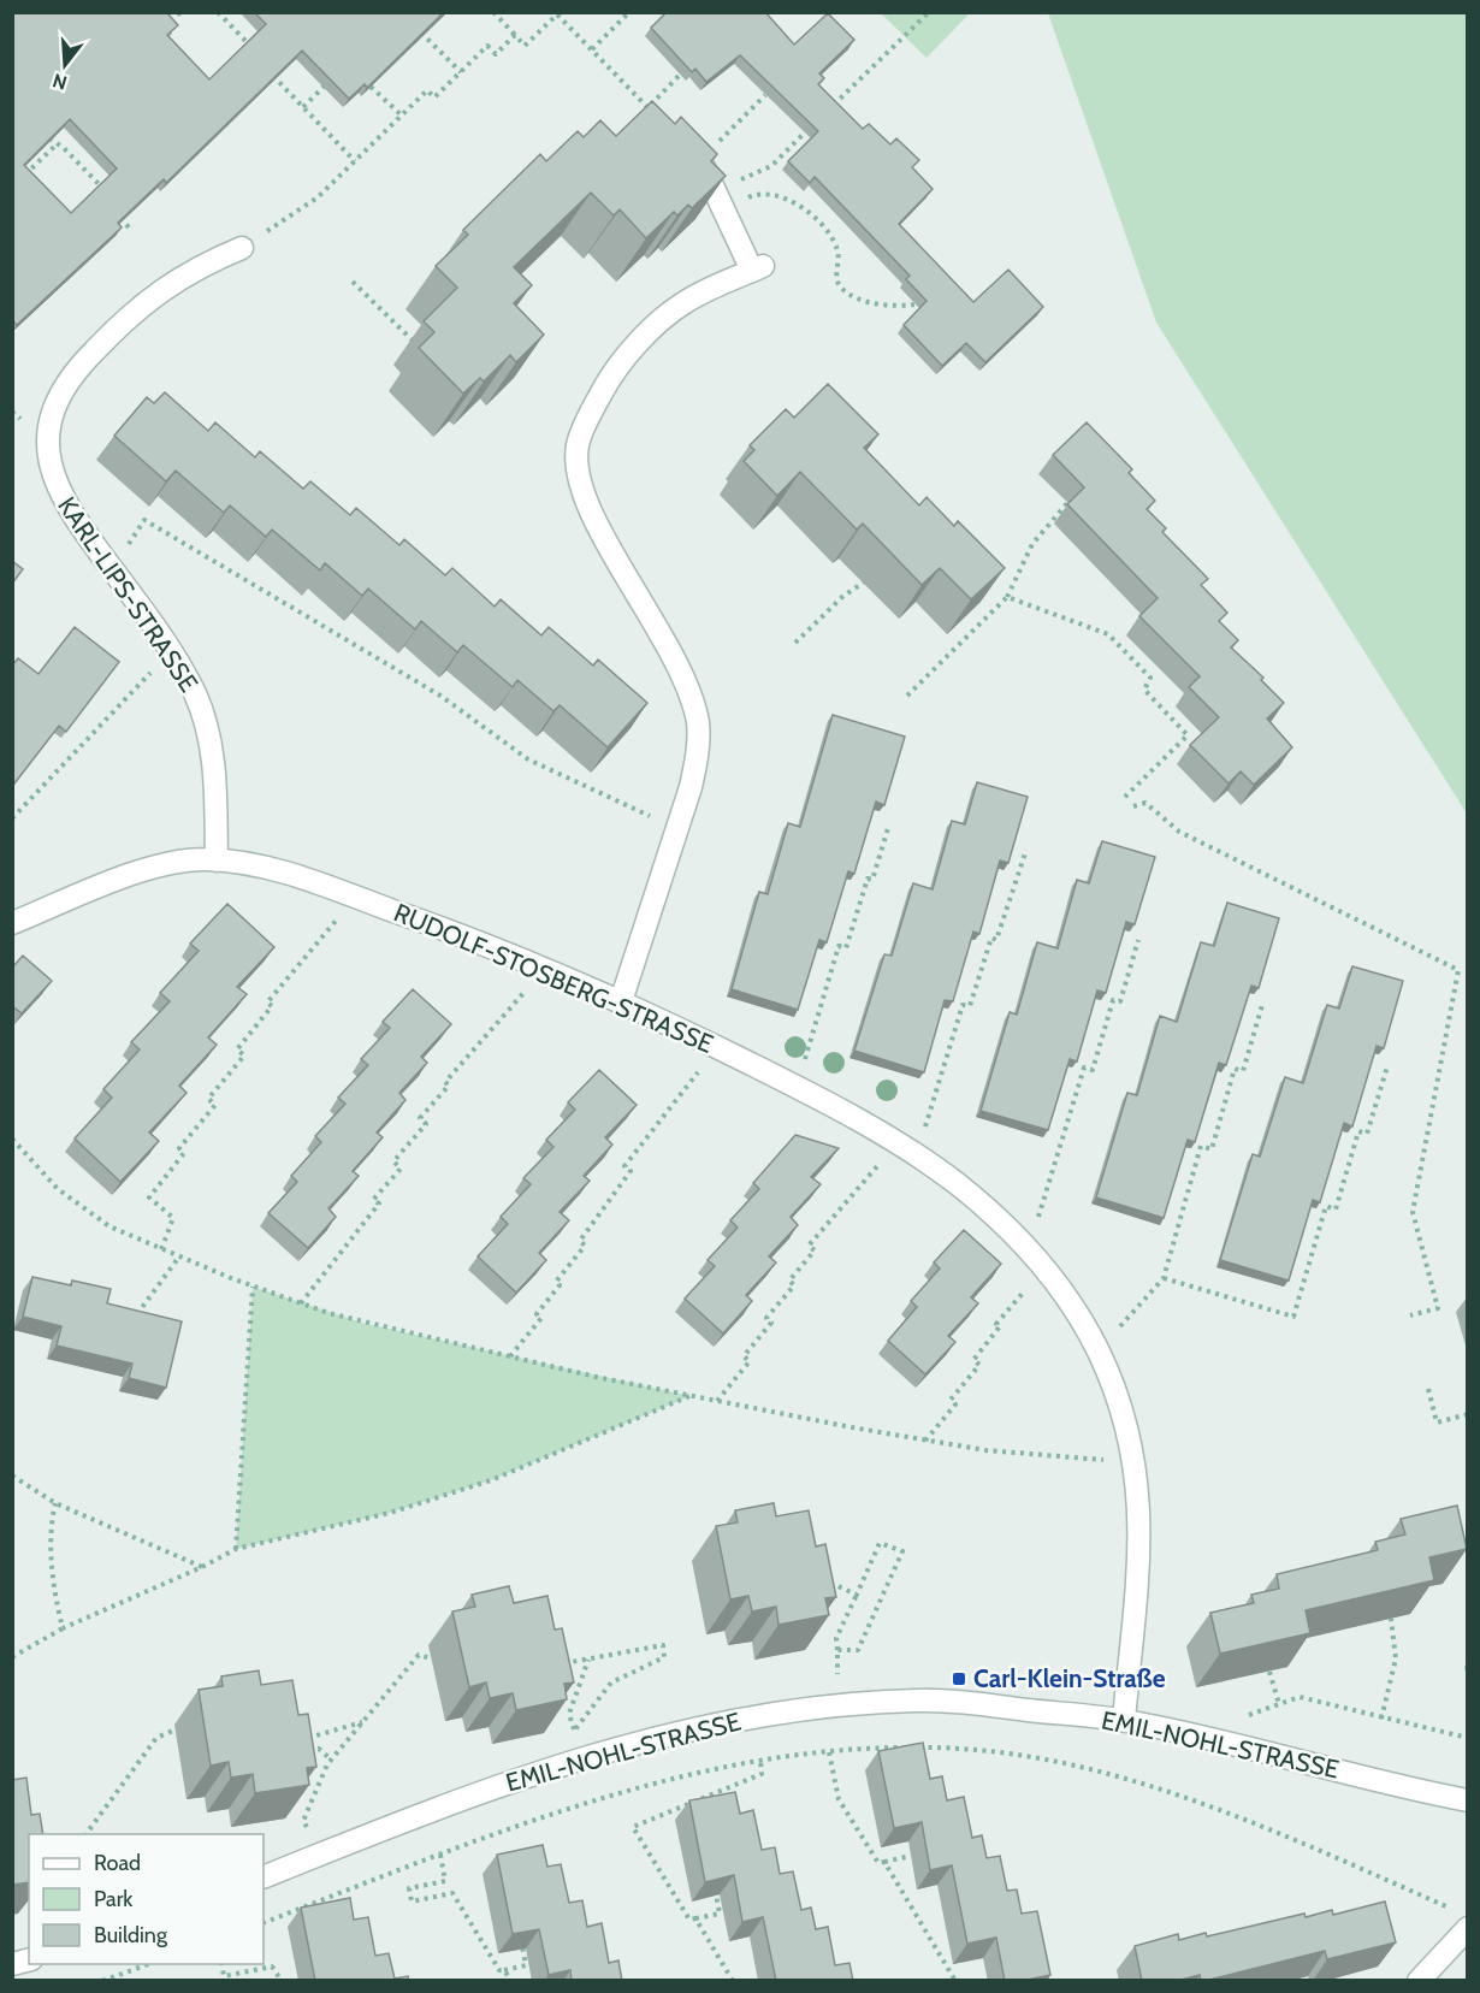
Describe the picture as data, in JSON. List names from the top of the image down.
{
  "streets": {
    "street": ["KARL-LIPS-STRASSE", "RUDOLF-STOSBERG-STRASSE", "EMIL-NOHL-STRASSE"]
  },
  "crossings": [
    ["KARL-LIPS-STRASSE", "RUDOLF-STOSBERG-STRASSE"],
    ["RUDOLF-STOSBERG-STRASSE", "EMIL-NOHL-STRASSE"]
  ],
  "places": {
    "transit": ["Carl-Klein-Straße"]
  },
  "legend": ["Road", "Park", "Building"],
  "north": "bottom"
}
